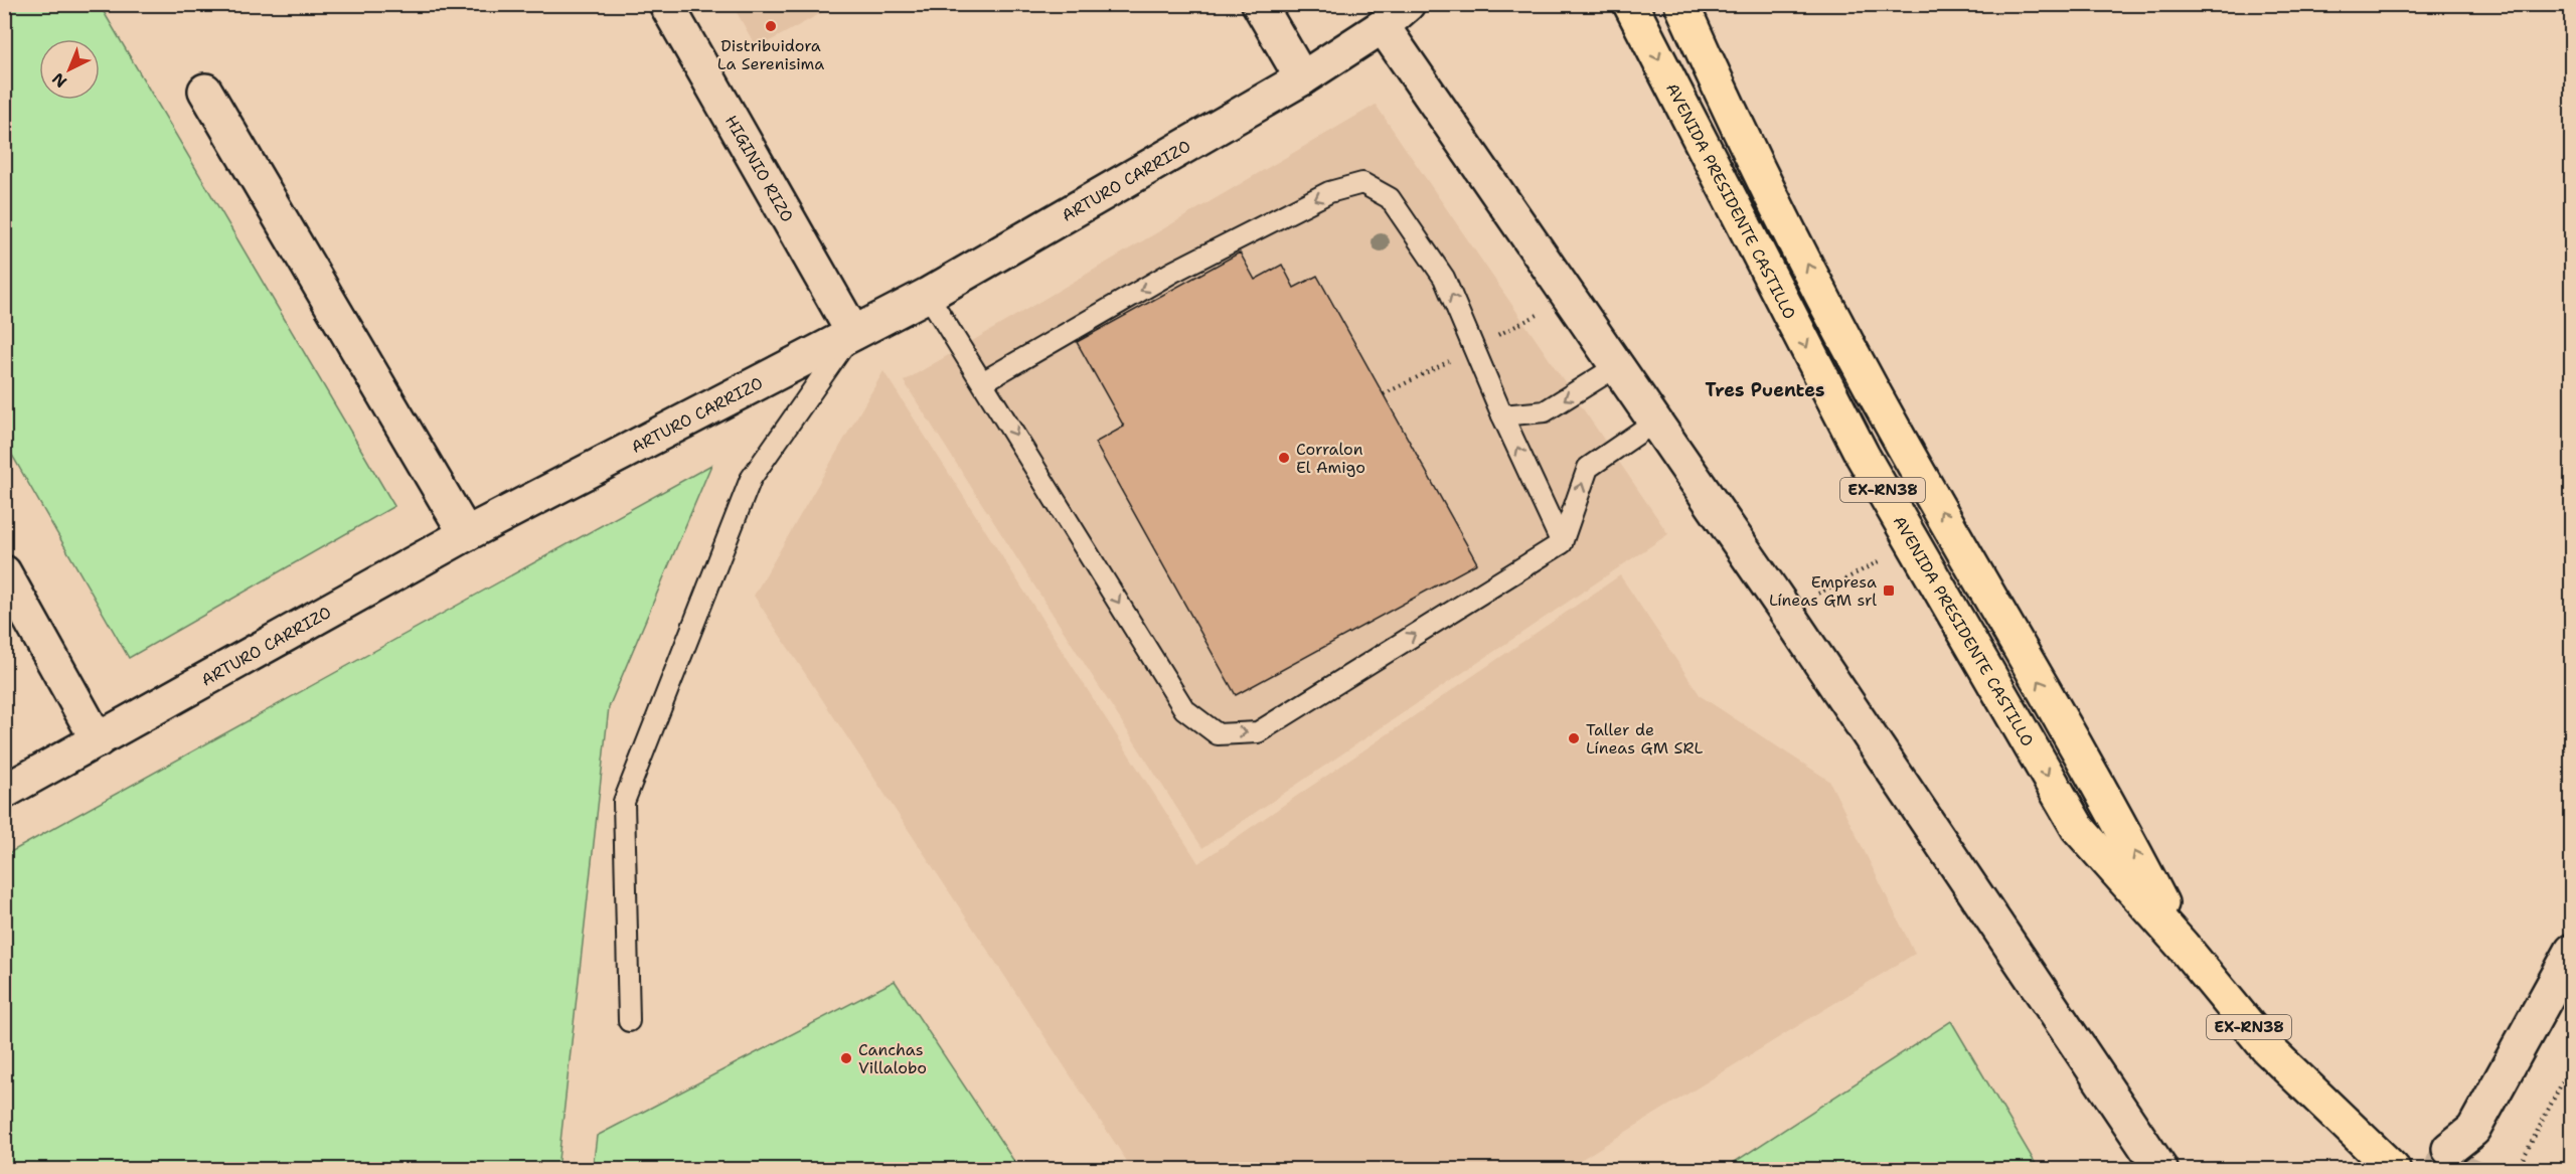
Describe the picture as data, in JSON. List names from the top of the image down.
{
  "streets": {
    "main road": ["AVENIDA PRESIDENTE CASTILLO", "EX-RN38"],
    "street": ["HIGINIO RIZO", "ARTURO CARRIZO"]
  },
  "crossings": [
    ["HIGINIO RIZO", "ARTURO CARRIZO"]
  ],
  "districts": ["Tres Puentes"],
  "places": {
    "other": [
      "Distribuidora La Serenisima",
      "Corralon El Amigo",
      "Taller de Líneas GM SRL",
      "Canchas Villalobo"
    ],
    "transit": ["Empresa Líneas GM srl"]
  },
  "north": "bottom left"
}
